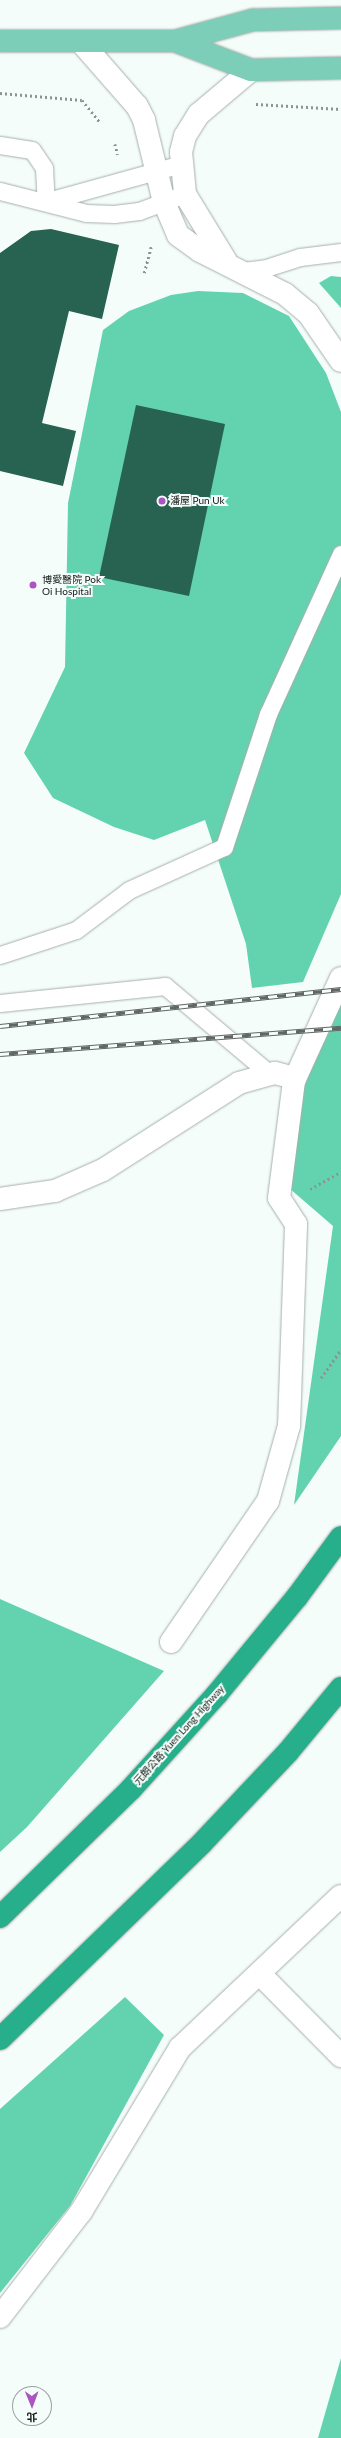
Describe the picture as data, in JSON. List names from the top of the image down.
{
  "streets": {
    "highway": ["元朗公路 Yuen Long Highway"]
  },
  "places": ["潘屋 Pun Uk", "博愛醫院 Pok Oi Hospital"],
  "north": "bottom"
}
